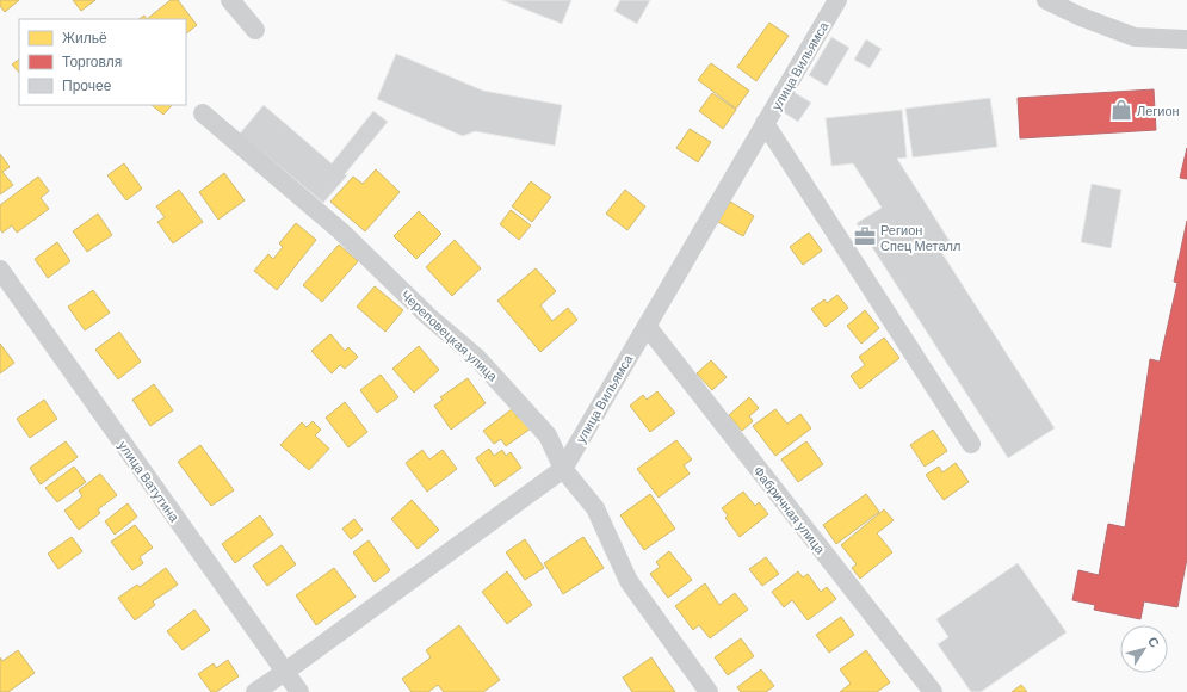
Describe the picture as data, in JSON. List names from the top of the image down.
{
  "streets": {
    "street": [
      "улица Вильямса",
      "Череповецкая улица",
      "улица Ватутина",
      "Фабричная улица"
    ]
  },
  "crossings": [
    ["улица Вильямса", "Череповецкая улица"],
    ["улица Вильямса", "улица Ватутина"],
    ["улица Вильямса", "Фабричная улица"]
  ],
  "places": {
    "shop": ["Легион"],
    "office": ["Регион Спец Металл"]
  },
  "legend": ["Жильё", "Торговля", "Прочее"],
  "north": "top right"
}
